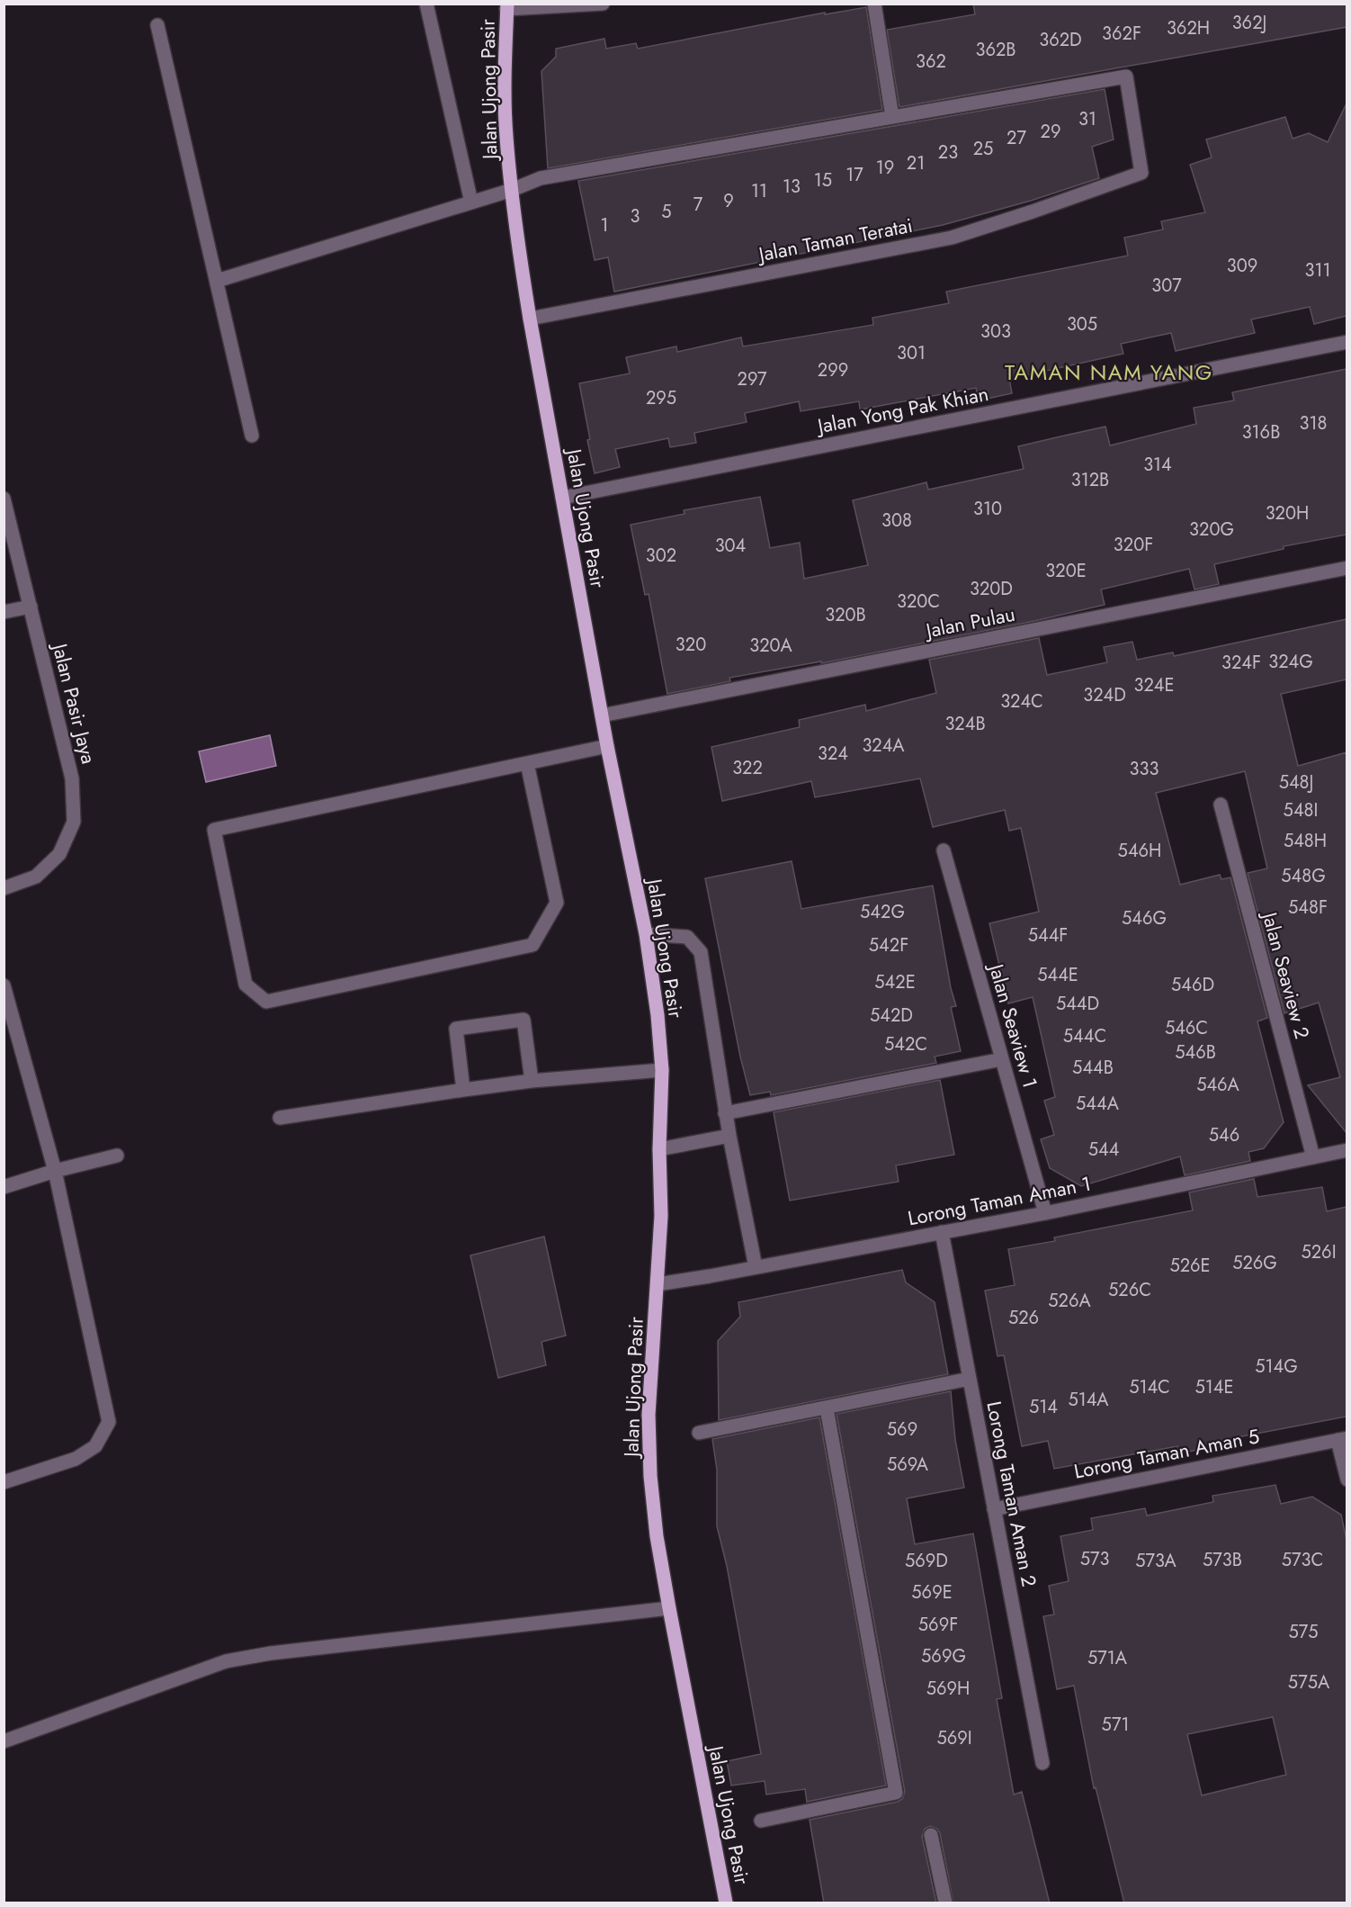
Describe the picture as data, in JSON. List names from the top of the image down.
{
  "streets": {
    "main road": ["Jalan Ujong Pasir"],
    "street": [
      "Jalan Taman Teratai",
      "Jalan Yong Pak Khian",
      "Jalan Pulau",
      "Jalan Pasir Jaya",
      "Jalan Seaview 2",
      "Jalan Seaview 1",
      "Lorong Taman Aman 1",
      "Lorong Taman Aman 5",
      "Lorong Taman Aman 2"
    ]
  },
  "crossings": [
    ["Jalan Ujong Pasir", "Jalan Taman Teratai"],
    ["Jalan Ujong Pasir", "Jalan Yong Pak Khian"],
    ["Jalan Ujong Pasir", "Jalan Pulau"],
    ["Jalan Ujong Pasir", "Lorong Taman Aman 1"],
    ["Jalan Seaview 2", "Lorong Taman Aman 1"],
    ["Jalan Seaview 1", "Lorong Taman Aman 1"],
    ["Lorong Taman Aman 1", "Lorong Taman Aman 2"],
    ["Lorong Taman Aman 5", "Lorong Taman Aman 2"]
  ],
  "districts": ["TAMAN NAM YANG"],
  "house_numbers": [
    "362J",
    "362H",
    "362F",
    "362D",
    "362B",
    "362",
    "31",
    "29",
    "27",
    "25",
    "23",
    "21",
    "19",
    "17",
    "15",
    "13",
    "11",
    "9",
    "7",
    "5",
    "3",
    "1",
    "309",
    "311",
    "307",
    "305",
    "303",
    "301",
    "299",
    "297",
    "295",
    "318",
    "316B",
    "314",
    "312B",
    "310",
    "320H",
    "308",
    "320G",
    "320F",
    "304",
    "302",
    "320E",
    "320D",
    "320C",
    "320B",
    "320",
    "320A",
    "324G",
    "324F",
    "324E",
    "324D",
    "324C",
    "324B",
    "324A",
    "324",
    "322",
    "333",
    "548J",
    "548I",
    "548H",
    "546H",
    "548G",
    "548F",
    "542G",
    "546G",
    "544F",
    "542F",
    "544E",
    "542E",
    "546D",
    "544D",
    "542D",
    "546C",
    "544C",
    "542C",
    "546B",
    "544B",
    "546A",
    "544A",
    "546",
    "544",
    "526I",
    "526G",
    "526E",
    "526C",
    "526A",
    "526",
    "514G",
    "514C",
    "514E",
    "514A",
    "514",
    "569",
    "569A",
    "573",
    "573B",
    "573C",
    "569D",
    "573A",
    "569E",
    "569F",
    "575",
    "569G",
    "571A",
    "575A",
    "569H",
    "571",
    "569I"
  ]
}
